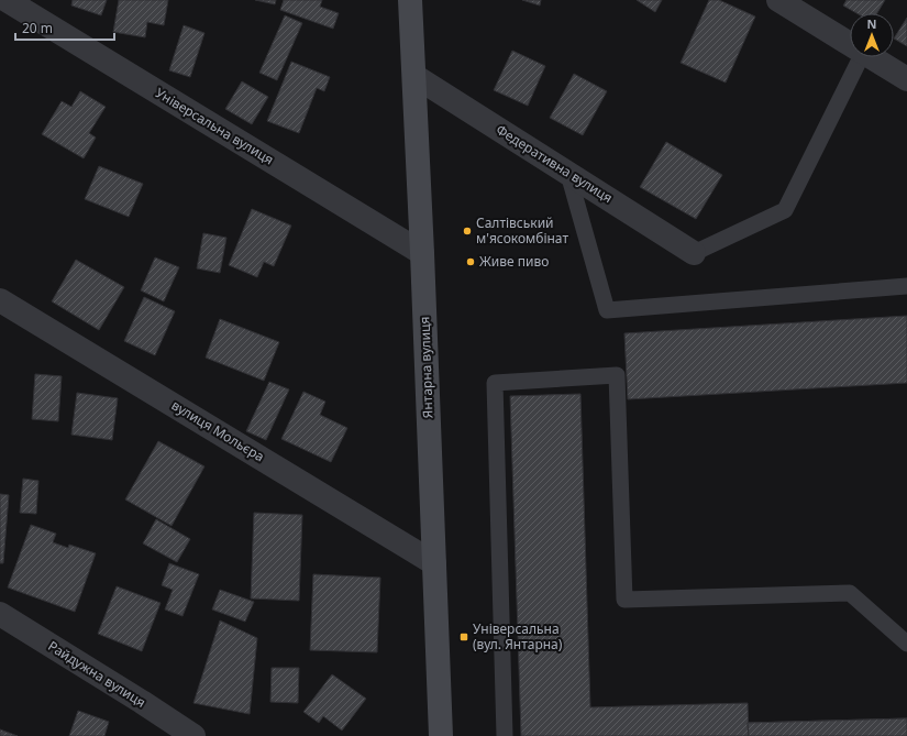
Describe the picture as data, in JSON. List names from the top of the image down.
{
  "streets": {
    "main road": ["Янтарна вулиця"],
    "street": [
      "Універсальна вулиця",
      "Федеративна вулиця",
      "вулиця Мольєра",
      "Райдужна вулиця"
    ]
  },
  "crossings": [
    ["Універсальна вулиця", "Янтарна вулиця"],
    ["Федеративна вулиця", "Янтарна вулиця"],
    ["Янтарна вулиця", "вулиця Мольєра"]
  ],
  "places": {
    "other": ["Салтівський м'ясокомбінат", "Живе пиво"],
    "transit": ["Універсальна (вул. Янтарна)"]
  },
  "scale_bar": "20 m",
  "north": "top"
}
